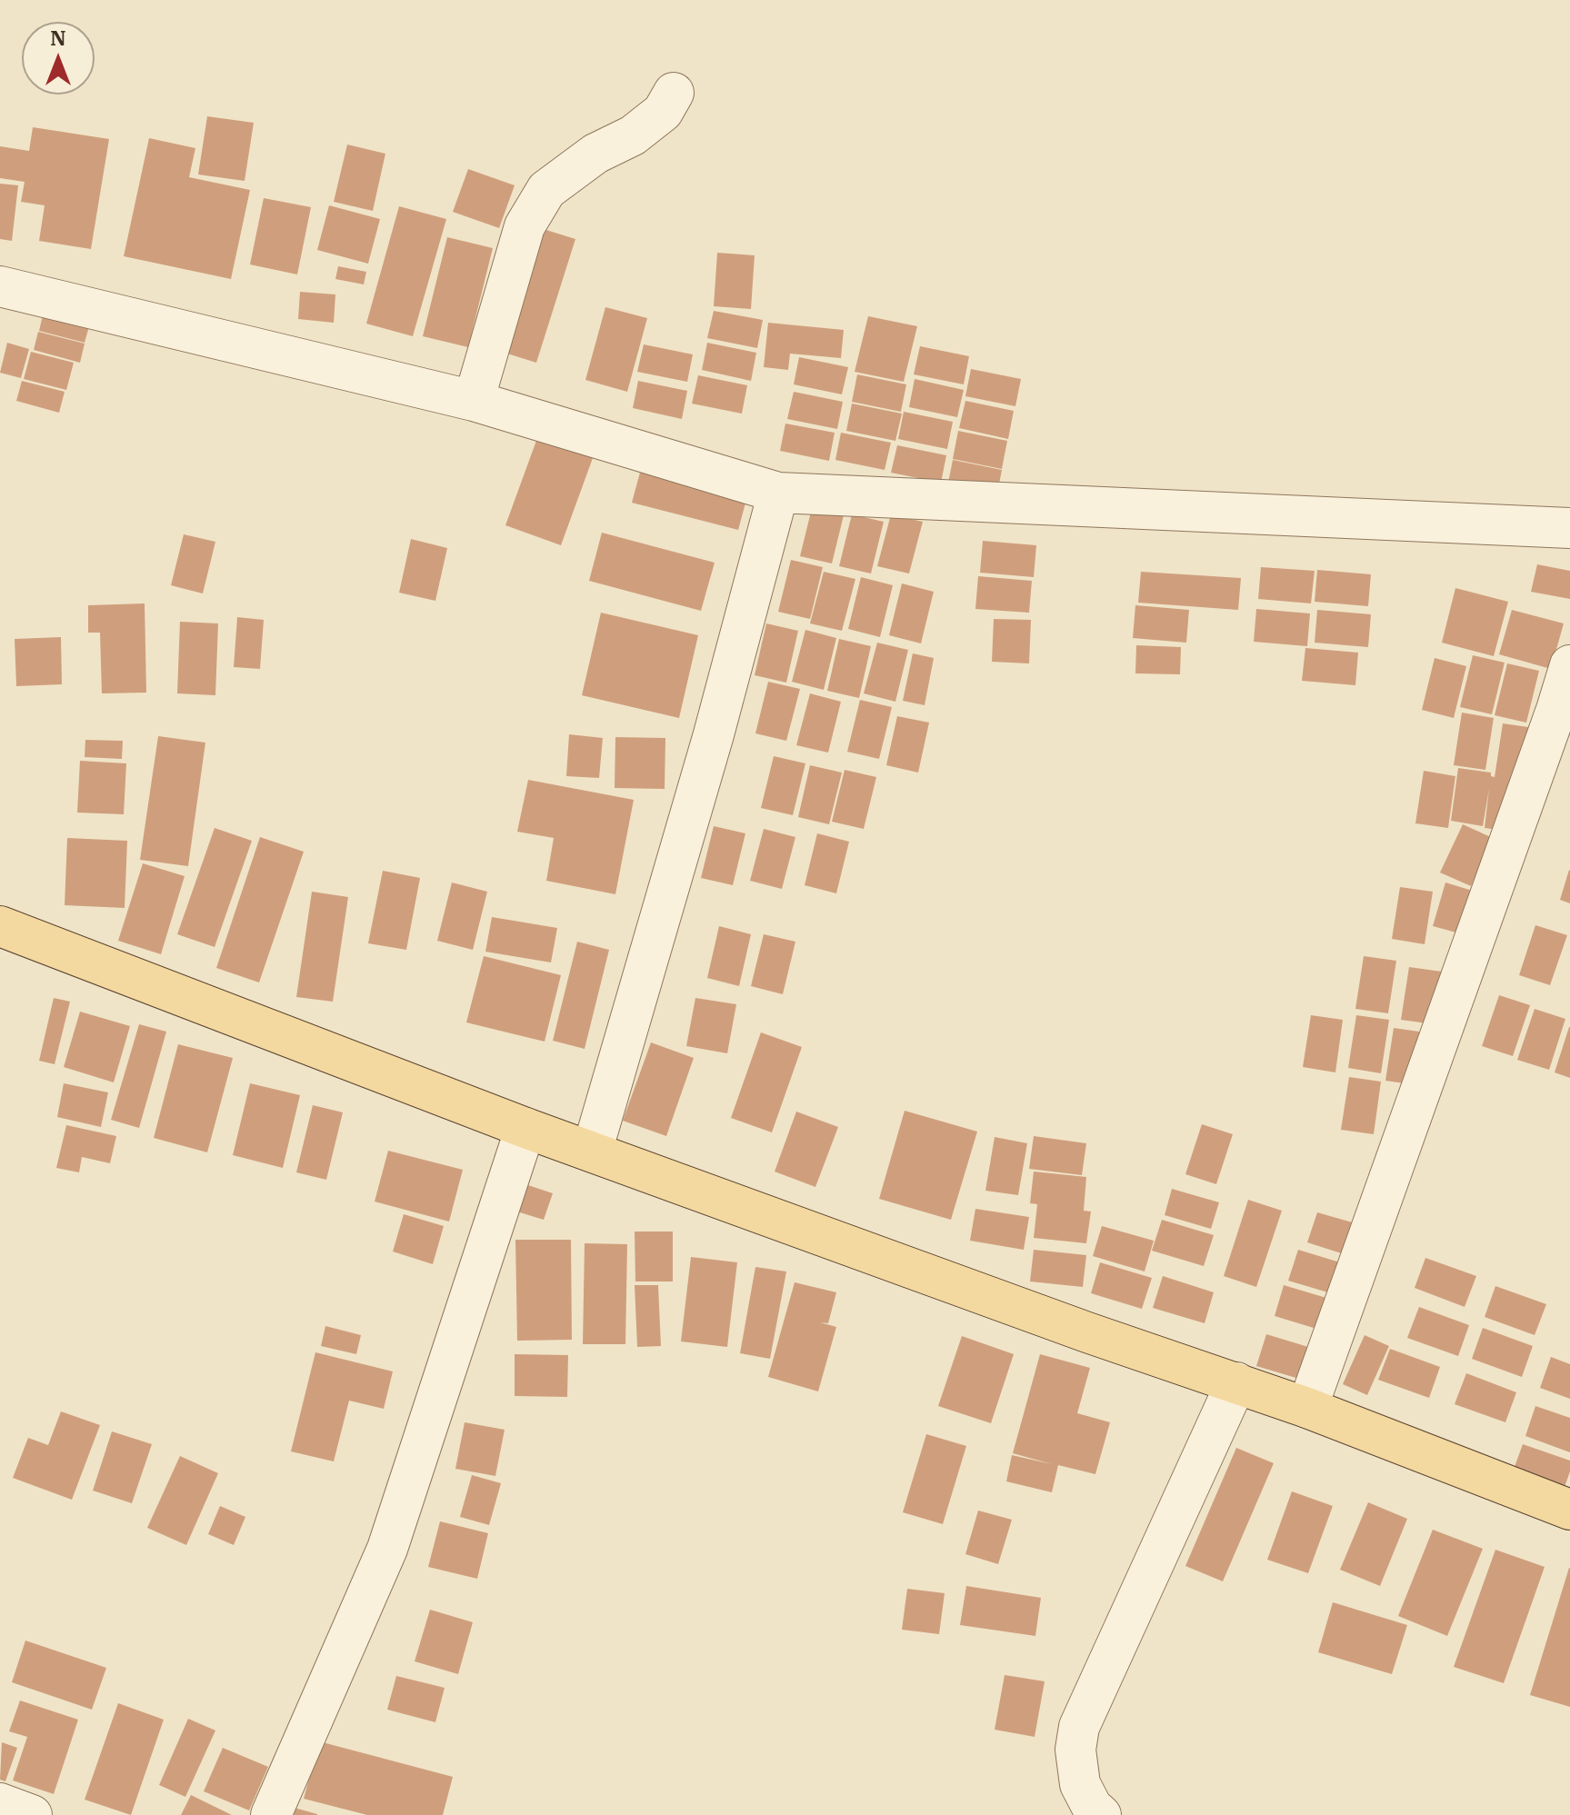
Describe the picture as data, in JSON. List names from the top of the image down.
{
  "north": "top"
}
